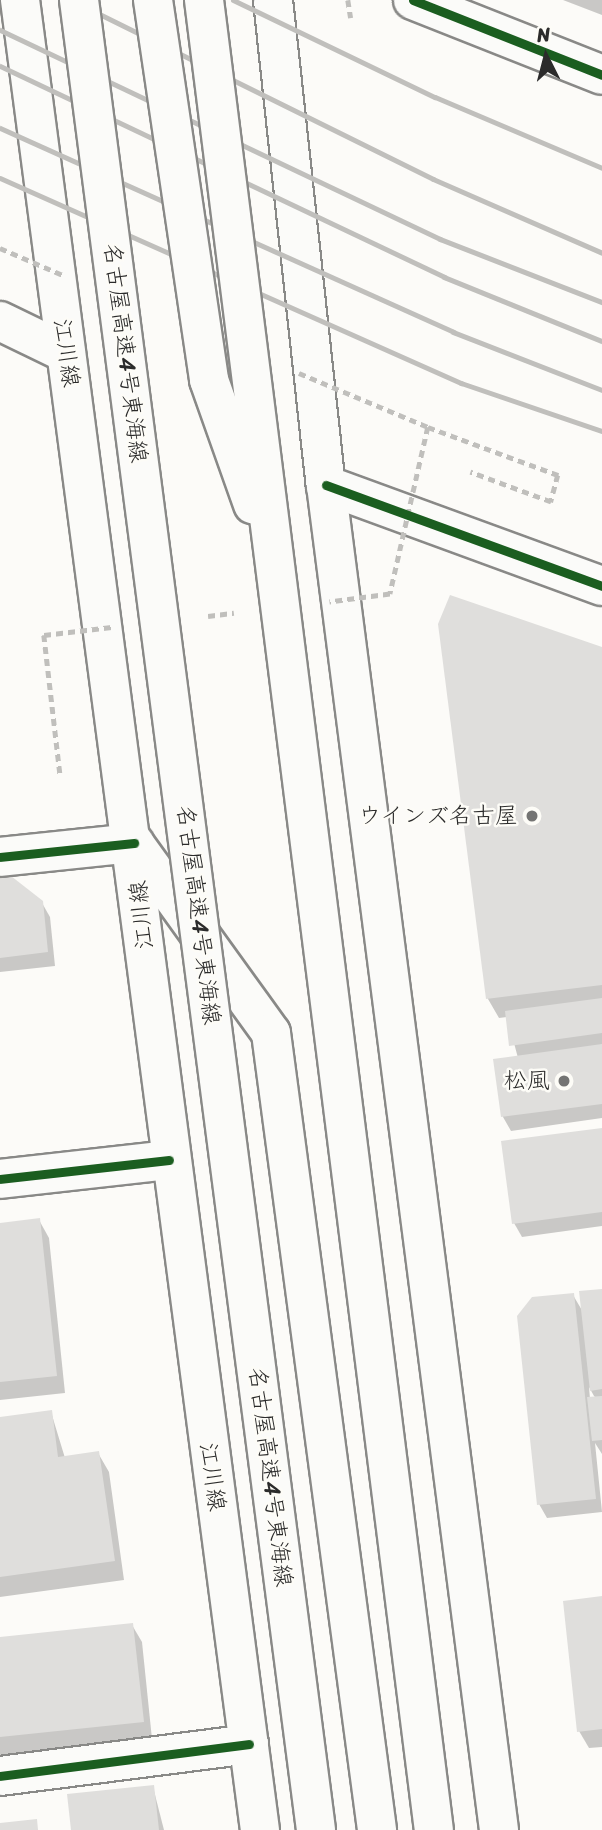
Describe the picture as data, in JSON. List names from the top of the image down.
{
  "streets": {
    "main road": ["江川線", "名古屋高速4号東海線"]
  },
  "places": ["ウインズ名古屋", "松風"],
  "north": "top"
}
